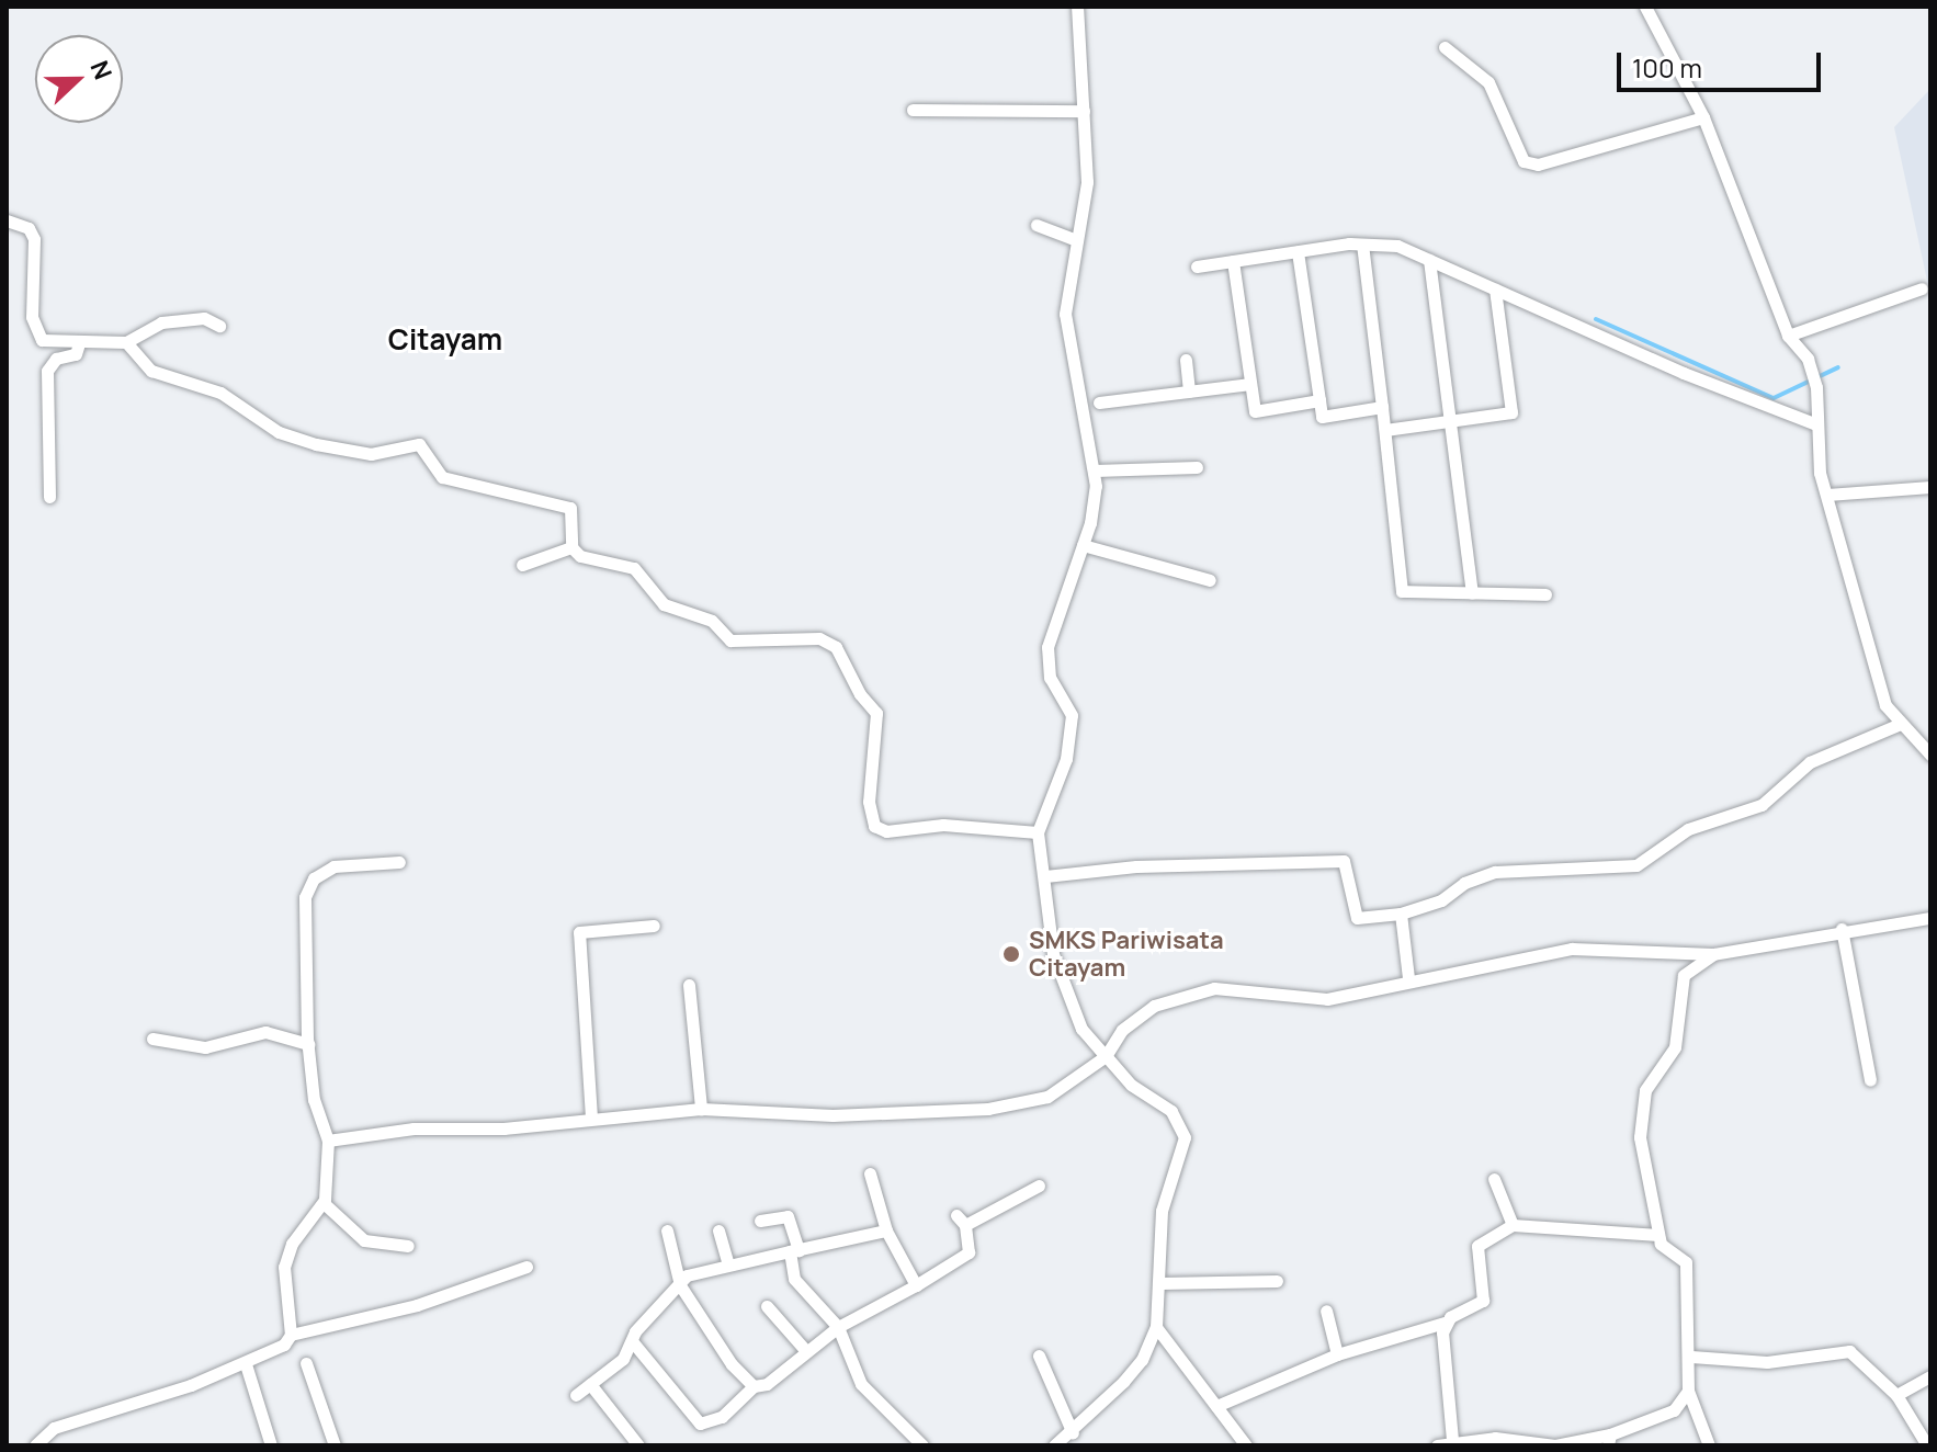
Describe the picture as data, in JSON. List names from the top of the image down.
{
  "districts": ["Citayam"],
  "places": ["SMKS Pariwisata Citayam"],
  "scale_bar": "100 m",
  "north": "right"
}
